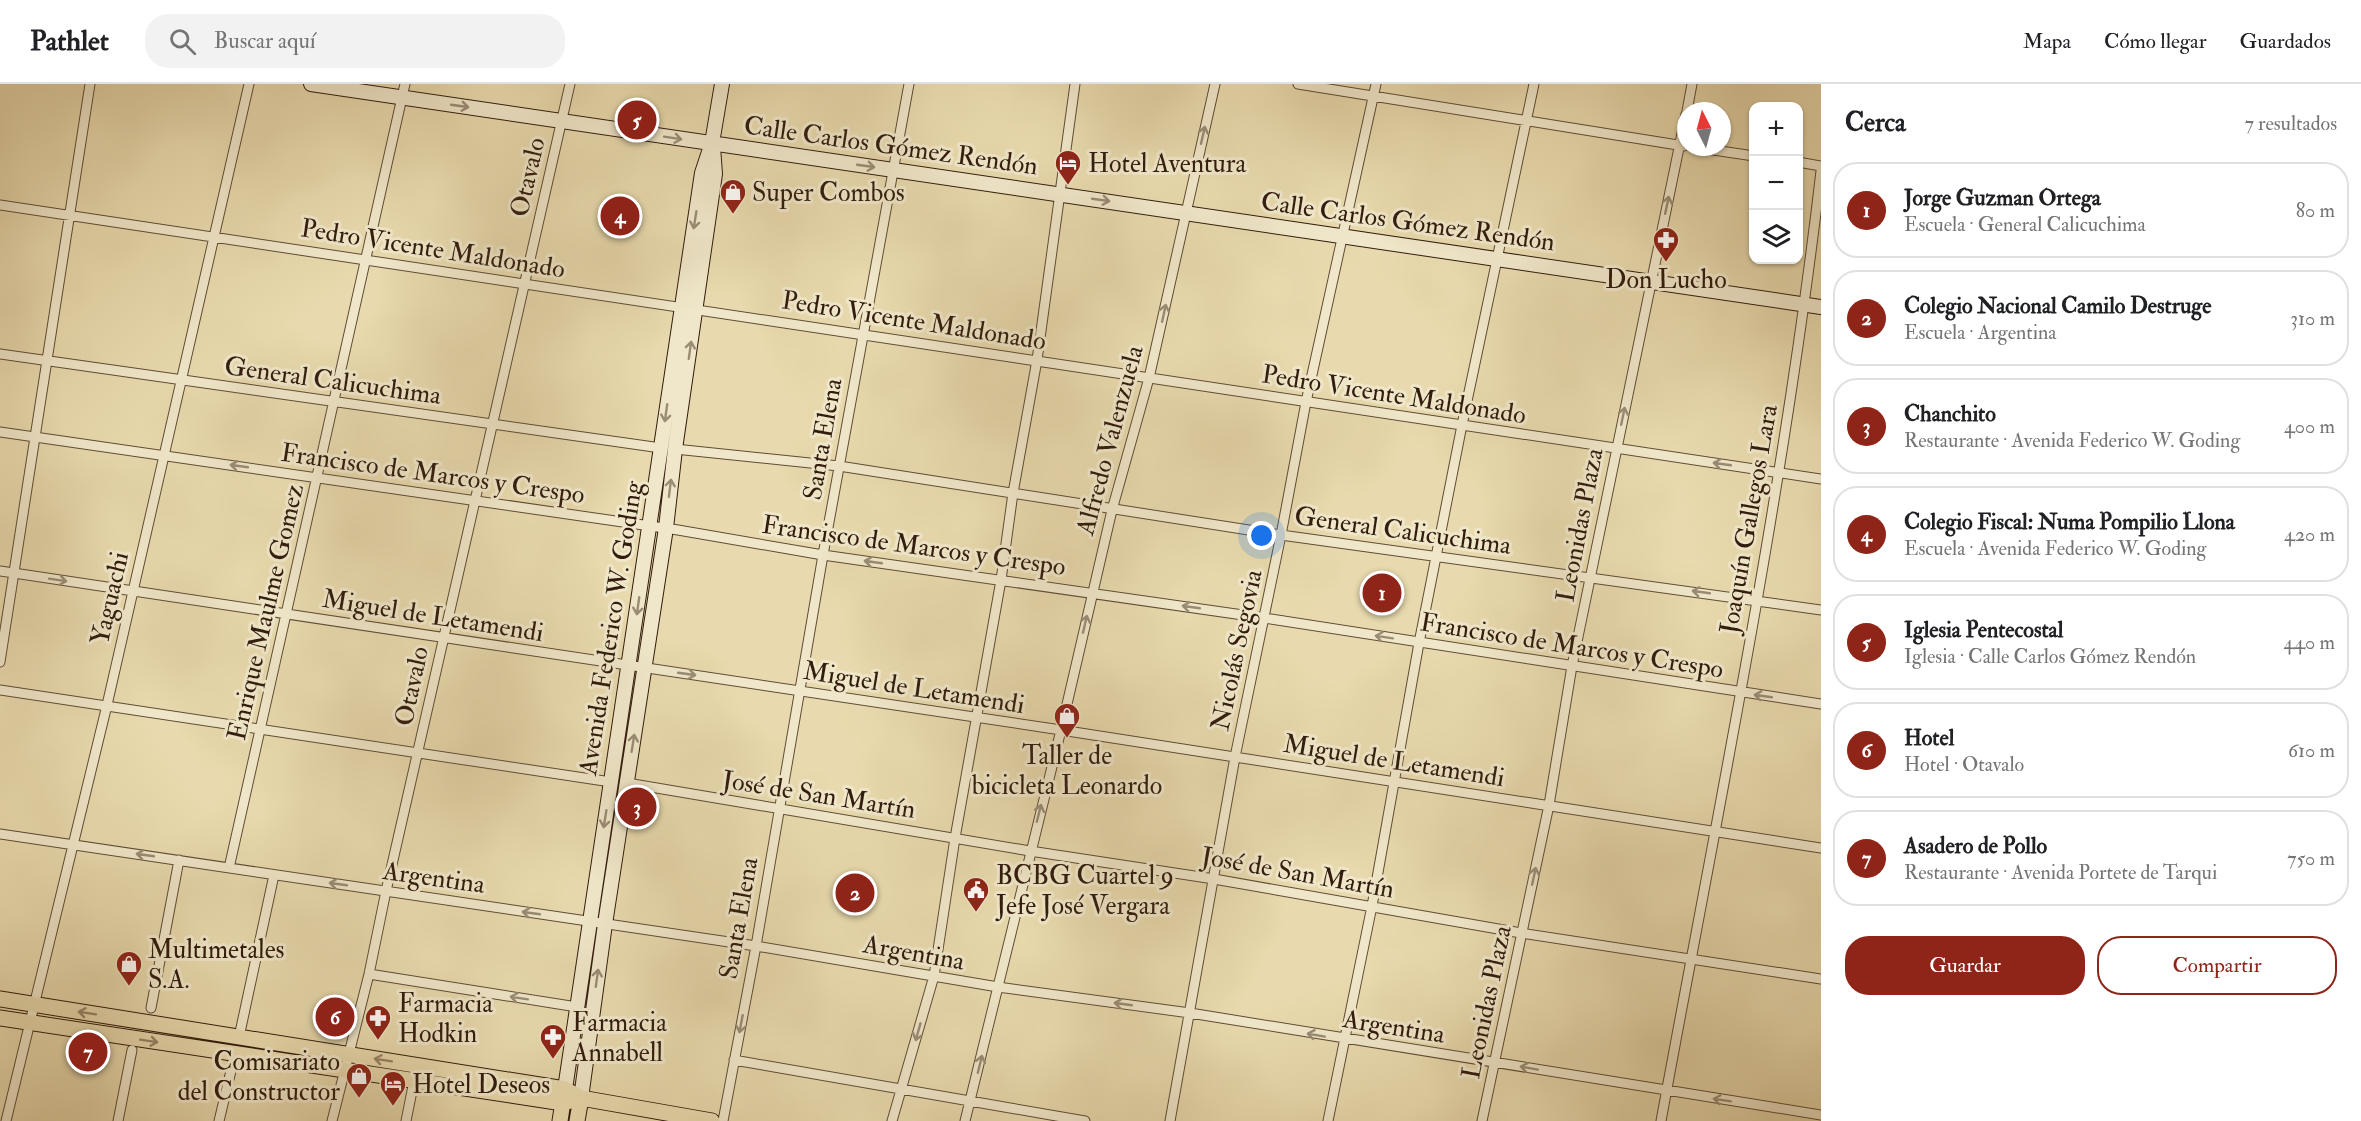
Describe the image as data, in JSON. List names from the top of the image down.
{
  "streets": {
    "main road": ["Avenida Federico W. Goding"],
    "street": [
      "Calle Carlos Gómez Rendón",
      "Otavalo",
      "Pedro Vicente Maldonado",
      "General Calicuchima",
      "Santa Elena",
      "Alfredo Valenzuela",
      "Francisco de Marcos y Crespo",
      "Joaquín Gallegos Lara",
      "Leonidas Plaza",
      "Yaguachi",
      "Enrique Maulme Gomez",
      "Miguel de Letamendi",
      "Nicolás Segovia",
      "José de San Martín",
      "Argentina"
    ]
  },
  "crossings": [
    ["Calle Carlos Gómez Rendón", "Otavalo"],
    ["Calle Carlos Gómez Rendón", "Santa Elena"],
    ["Calle Carlos Gómez Rendón", "Alfredo Valenzuela"],
    ["Calle Carlos Gómez Rendón", "Joaquín Gallegos Lara"],
    ["Calle Carlos Gómez Rendón", "Leonidas Plaza"],
    ["Calle Carlos Gómez Rendón", "Enrique Maulme Gomez"],
    ["Calle Carlos Gómez Rendón", "Avenida Federico W. Goding"],
    ["Calle Carlos Gómez Rendón", "Nicolás Segovia"],
    ["Otavalo", "Pedro Vicente Maldonado"],
    ["Otavalo", "General Calicuchima"],
    ["Otavalo", "Francisco de Marcos y Crespo"],
    ["Otavalo", "Miguel de Letamendi"],
    ["Otavalo", "Argentina"],
    ["Pedro Vicente Maldonado", "Santa Elena"],
    ["Pedro Vicente Maldonado", "Alfredo Valenzuela"],
    ["Pedro Vicente Maldonado", "Joaquín Gallegos Lara"],
    ["Pedro Vicente Maldonado", "Leonidas Plaza"],
    ["Pedro Vicente Maldonado", "Yaguachi"],
    ["Pedro Vicente Maldonado", "Enrique Maulme Gomez"],
    ["Pedro Vicente Maldonado", "Avenida Federico W. Goding"],
    ["Pedro Vicente Maldonado", "Nicolás Segovia"],
    ["General Calicuchima", "Santa Elena"],
    ["General Calicuchima", "Alfredo Valenzuela"],
    ["General Calicuchima", "Joaquín Gallegos Lara"],
    ["General Calicuchima", "Leonidas Plaza"],
    ["General Calicuchima", "Yaguachi"],
    ["General Calicuchima", "Enrique Maulme Gomez"],
    ["General Calicuchima", "Avenida Federico W. Goding"],
    ["General Calicuchima", "Nicolás Segovia"],
    ["Santa Elena", "Francisco de Marcos y Crespo"],
    ["Santa Elena", "Miguel de Letamendi"],
    ["Santa Elena", "José de San Martín"],
    ["Santa Elena", "Argentina"],
    ["Alfredo Valenzuela", "Francisco de Marcos y Crespo"],
    ["Alfredo Valenzuela", "Miguel de Letamendi"],
    ["Alfredo Valenzuela", "José de San Martín"],
    ["Alfredo Valenzuela", "Argentina"],
    ["Francisco de Marcos y Crespo", "Joaquín Gallegos Lara"],
    ["Francisco de Marcos y Crespo", "Leonidas Plaza"],
    ["Francisco de Marcos y Crespo", "Yaguachi"],
    ["Francisco de Marcos y Crespo", "Enrique Maulme Gomez"],
    ["Francisco de Marcos y Crespo", "Avenida Federico W. Goding"],
    ["Francisco de Marcos y Crespo", "Nicolás Segovia"],
    ["Joaquín Gallegos Lara", "Miguel de Letamendi"],
    ["Joaquín Gallegos Lara", "José de San Martín"],
    ["Joaquín Gallegos Lara", "Argentina"],
    ["Leonidas Plaza", "Miguel de Letamendi"],
    ["Leonidas Plaza", "José de San Martín"],
    ["Leonidas Plaza", "Argentina"],
    ["Yaguachi", "Miguel de Letamendi"],
    ["Yaguachi", "Argentina"],
    ["Enrique Maulme Gomez", "Miguel de Letamendi"],
    ["Enrique Maulme Gomez", "Argentina"],
    ["Miguel de Letamendi", "Avenida Federico W. Goding"],
    ["Miguel de Letamendi", "Nicolás Segovia"],
    ["Avenida Federico W. Goding", "José de San Martín"],
    ["Avenida Federico W. Goding", "Argentina"],
    ["Nicolás Segovia", "José de San Martín"],
    ["Nicolás Segovia", "Argentina"]
  ],
  "one_way": [
    "Calle Carlos Gómez Rendón",
    "Alfredo Valenzuela",
    "Francisco de Marcos y Crespo",
    "Leonidas Plaza",
    "Argentina"
  ],
  "places": {
    "hotel": ["Hotel Aventura", "Hotel Deseos"],
    "shop": [
      "Super Combos",
      "Taller de bicicleta Leonardo",
      "Multimetales S.A.",
      "Comisariato del Constructor"
    ],
    "pharmacy": ["Don Lucho", "Farmacia Hodkin", "Farmacia Annabell"],
    "public building": ["BCBG Cuartel 9 Jefe José Vergara"]
  },
  "north": "top",
  "page": {
    "header": "Pathlet",
    "search": "Buscar aquí",
    "nav": ["Mapa", "Cómo llegar", "Guardados"],
    "heading": ["Cerca", "7 resultados"],
    "pins": [
      "5",
      "4",
      "1",
      "3",
      "2",
      "6",
      "7"
    ],
    "map_buttons": ["+", "−"],
    "list": [
      {
        "mark": "1",
        "name": "Jorge Guzman Ortega",
        "note": "Escuela · General Calicuchima",
        "value": "80 m"
      },
      {
        "mark": "2",
        "name": "Colegio Nacional Camilo Destruge",
        "note": "Escuela · Argentina",
        "value": "310 m"
      },
      {
        "mark": "3",
        "name": "Chanchito",
        "note": "Restaurante · Avenida Federico W. Goding",
        "value": "400 m"
      },
      {
        "mark": "4",
        "name": "Colegio Fiscal: Numa Pompilio Llona",
        "note": "Escuela · Avenida Federico W. Goding",
        "value": "420 m"
      },
      {
        "mark": "5",
        "name": "Iglesia Pentecostal",
        "note": "Iglesia · Calle Carlos Gómez Rendón",
        "value": "440 m"
      },
      {
        "mark": "6",
        "name": "Hotel",
        "note": "Hotel · Otavalo",
        "value": "610 m"
      },
      {
        "mark": "7",
        "name": "Asadero de Pollo",
        "note": "Restaurante · Avenida Portete de Tarqui",
        "value": "750 m"
      }
    ],
    "buttons": ["Guardar", "Compartir"]
  }
}
